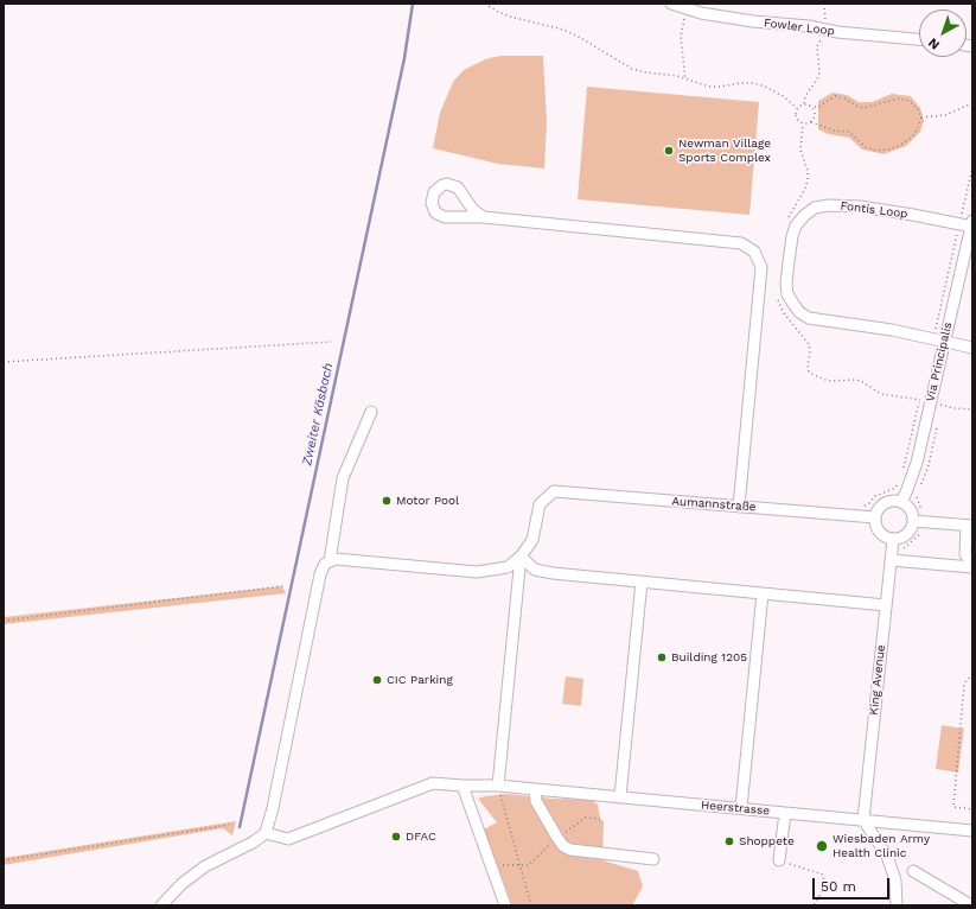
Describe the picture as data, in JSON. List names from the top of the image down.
{
  "streets": {
    "street": [
      "Fowler Loop",
      "Fontis Loop",
      "Via Principalis",
      "Aumannstraße",
      "King Avenue",
      "Heerstrasse"
    ]
  },
  "crossings": [
    ["Fontis Loop", "Via Principalis"],
    ["Via Principalis", "Aumannstraße"],
    ["Via Principalis", "King Avenue"],
    ["Aumannstraße", "King Avenue"],
    ["King Avenue", "Heerstrasse"]
  ],
  "water": ["Zweiter Käsbach"],
  "places": [
    "Newman Village Sports Complex",
    "Motor Pool",
    "Building 1205",
    "CIC Parking",
    "DFAC",
    "Shoppete",
    "Wiesbaden Army Health Clinic"
  ],
  "scale_bar": "50 m",
  "north": "bottom left"
}
